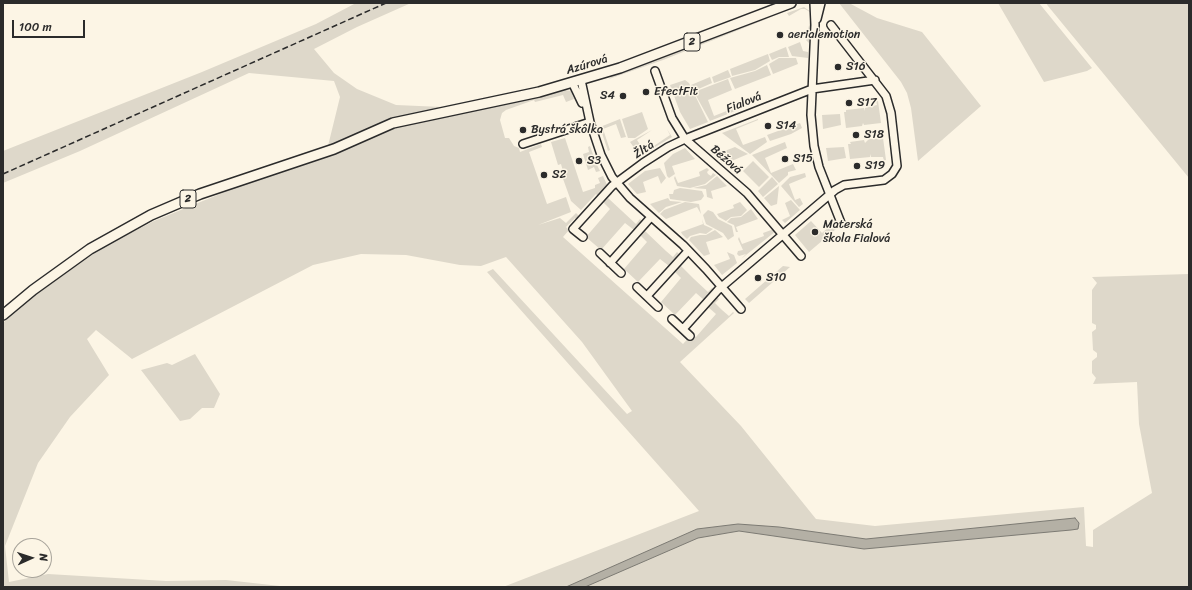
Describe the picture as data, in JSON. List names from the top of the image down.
{
  "streets": {
    "main road": ["2", "Azúrová"],
    "street": ["Fialová", "Žltá", "Béžová"]
  },
  "crossings": [
    ["Fialová", "Žltá"],
    ["Fialová", "Béžová"],
    ["Žltá", "Béžová"]
  ],
  "places": [
    "aerialemotion",
    "S16",
    "EfectFit",
    "S4",
    "S17",
    "S14",
    "Bystrá škôlka",
    "S18",
    "S15",
    "S3",
    "S19",
    "S2",
    "Materská škola Fialová",
    "S10"
  ],
  "scale_bar": "100 m",
  "north": "right"
}
